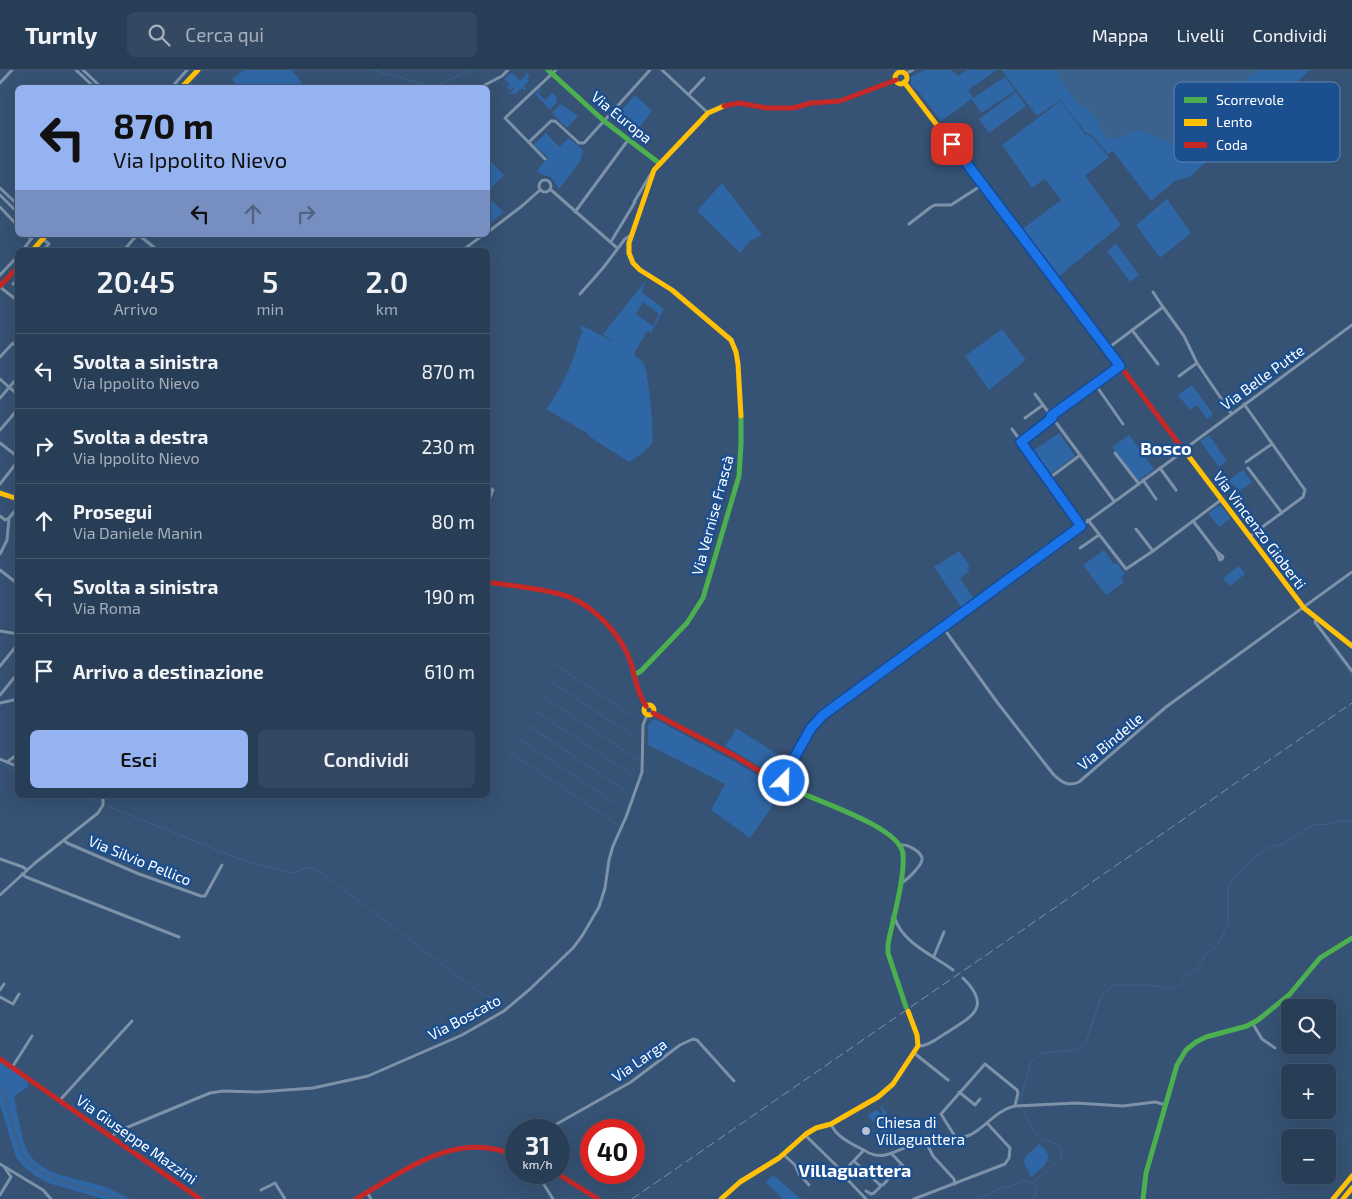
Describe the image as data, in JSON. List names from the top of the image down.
{
  "streets": {
    "main road": [
      "Via Europa",
      "Via Vernise Frascà",
      "Via Vincenzo Gioberti",
      "Via Giuseppe Mazzini"
    ],
    "street": [
      "Via Belle Putte",
      "Via Bindelle",
      "Via Silvio Pellico",
      "Via Boscato",
      "Via Larga"
    ]
  },
  "crossings": [
    ["Via Europa", "Via Vernise Frascà"],
    ["Via Belle Putte", "Via Vincenzo Gioberti"],
    ["Via Belle Putte", "Via Bindelle"],
    ["Via Vernise Frascà", "Via Vincenzo Gioberti"],
    ["Via Vincenzo Gioberti", "Via Bindelle"],
    ["Via Boscato", "Via Giuseppe Mazzini"]
  ],
  "districts": ["Bosco", "Villaguattera"],
  "places": ["Chiesa di Villaguattera"],
  "legend": ["Scorrevole", "Lento", "Coda"],
  "page": {
    "header": "Turnly",
    "search": "Cerca qui",
    "nav": ["Mappa", "Livelli", "Condividi"],
    "turn": ["870 m", "Via Ippolito Nievo"],
    "eta": [
      "20:45",
      "Arrivo",
      "5",
      "min",
      "2.0",
      "km"
    ],
    "list": [
      {
        "name": "Svolta a sinistra",
        "note": "Via Ippolito Nievo",
        "value": "870 m"
      },
      {
        "name": "Svolta a destra",
        "note": "Via Ippolito Nievo",
        "value": "230 m"
      },
      {
        "name": "Prosegui",
        "note": "Via Daniele Manin",
        "value": "80 m"
      },
      {
        "name": "Svolta a sinistra",
        "note": "Via Roma",
        "value": "190 m"
      },
      {
        "name": "Arrivo a destinazione",
        "value": "610 m"
      }
    ],
    "buttons": ["Esci", "Condividi"],
    "map_buttons": ["+", "−"],
    "speed": "31 km/h",
    "limit": "40"
  }
}
